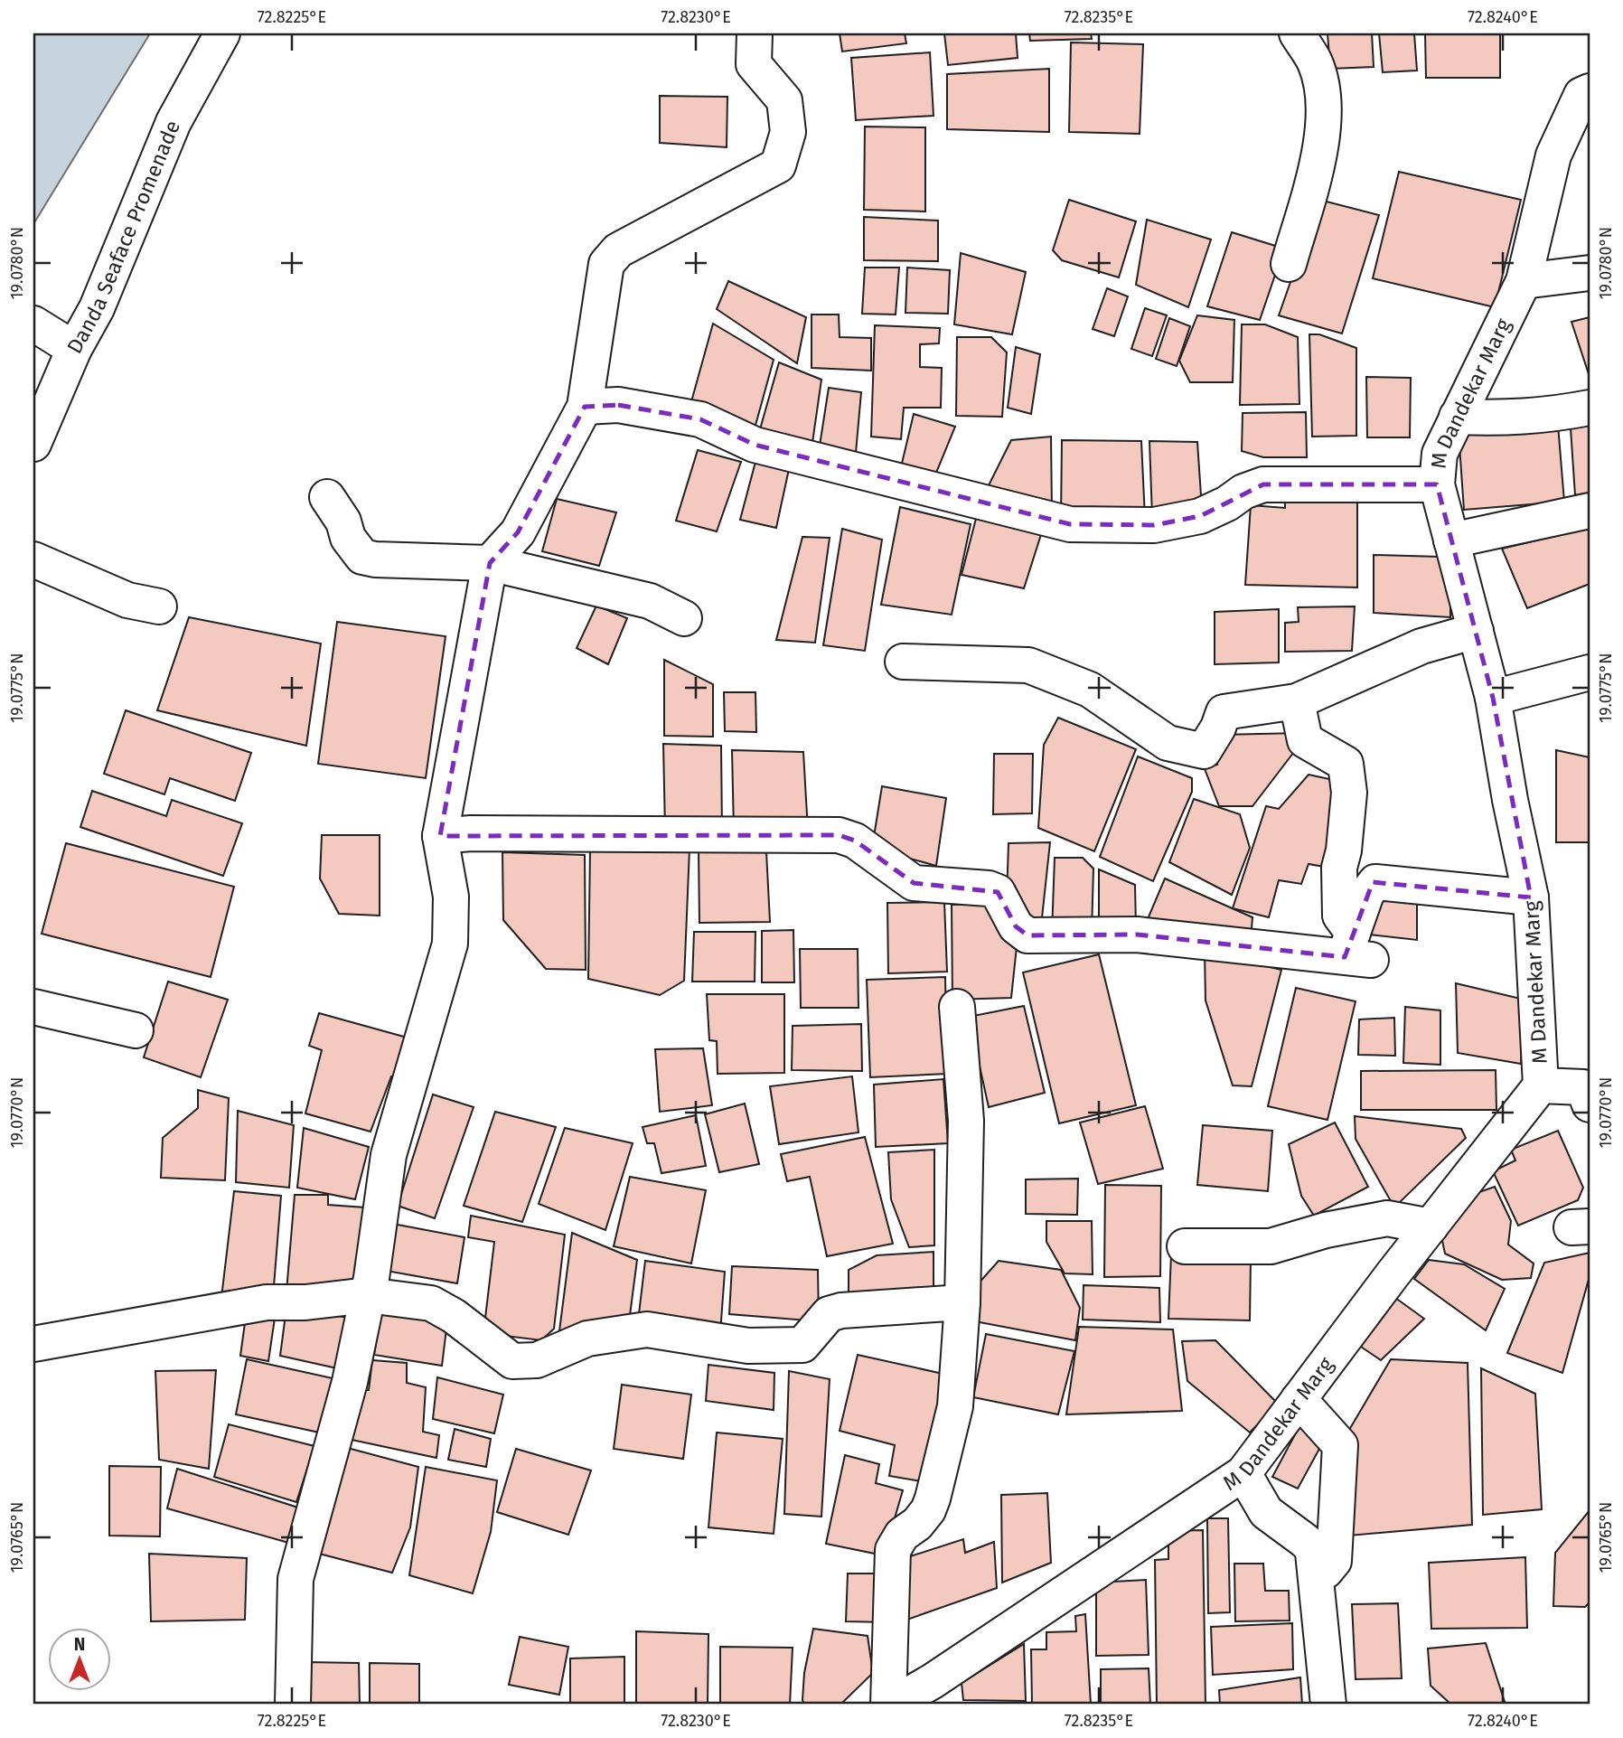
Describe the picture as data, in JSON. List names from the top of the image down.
{
  "streets": {
    "street": ["Danda Seaface Promenade", "M Dandekar Marg"]
  },
  "north": "top",
  "coordinates": [
    "72.8225°E",
    "72.8230°E",
    "72.8235°E",
    "72.8240°E",
    "19.0780°N",
    "19.0775°N",
    "19.0770°N",
    "19.0765°N"
  ]
}
